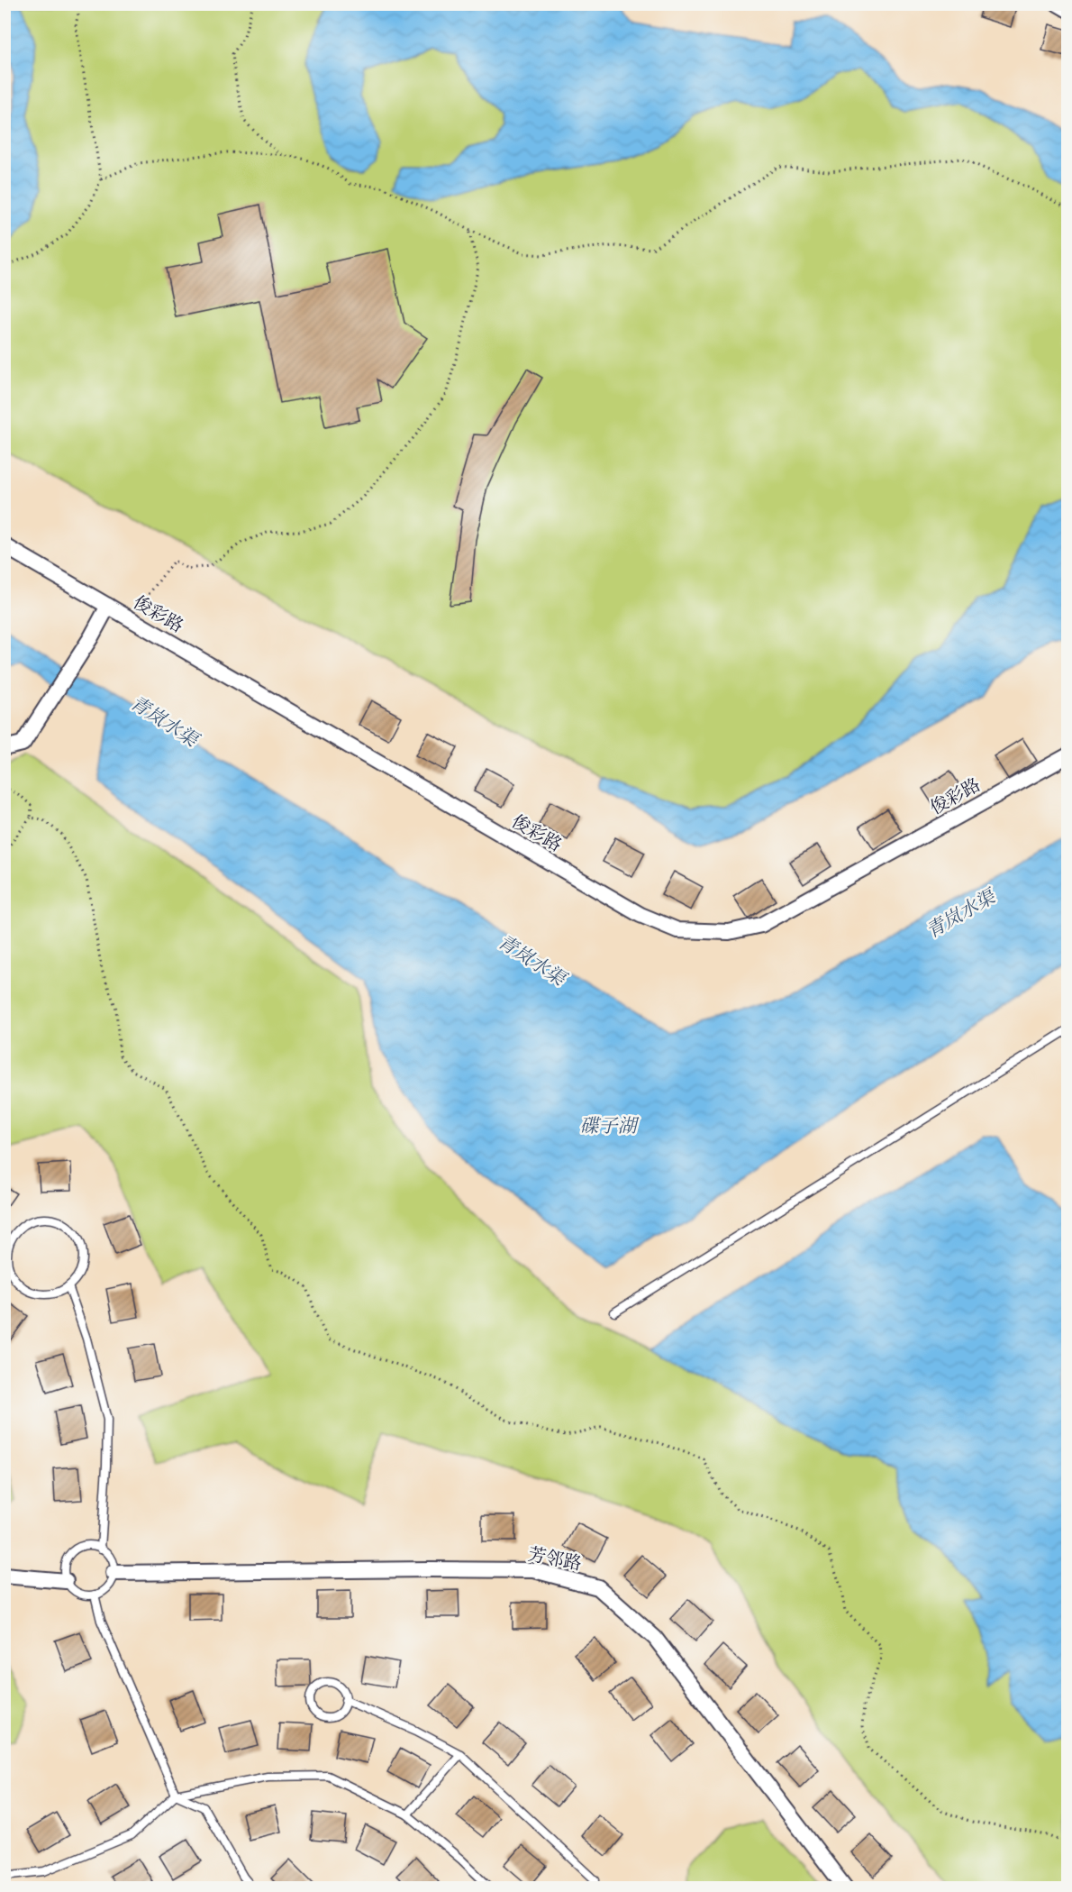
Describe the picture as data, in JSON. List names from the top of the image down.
{
  "streets": {
    "street": ["俊彩路", "芳邻路"]
  },
  "water": ["青岚水渠", "碟子湖"]
}
